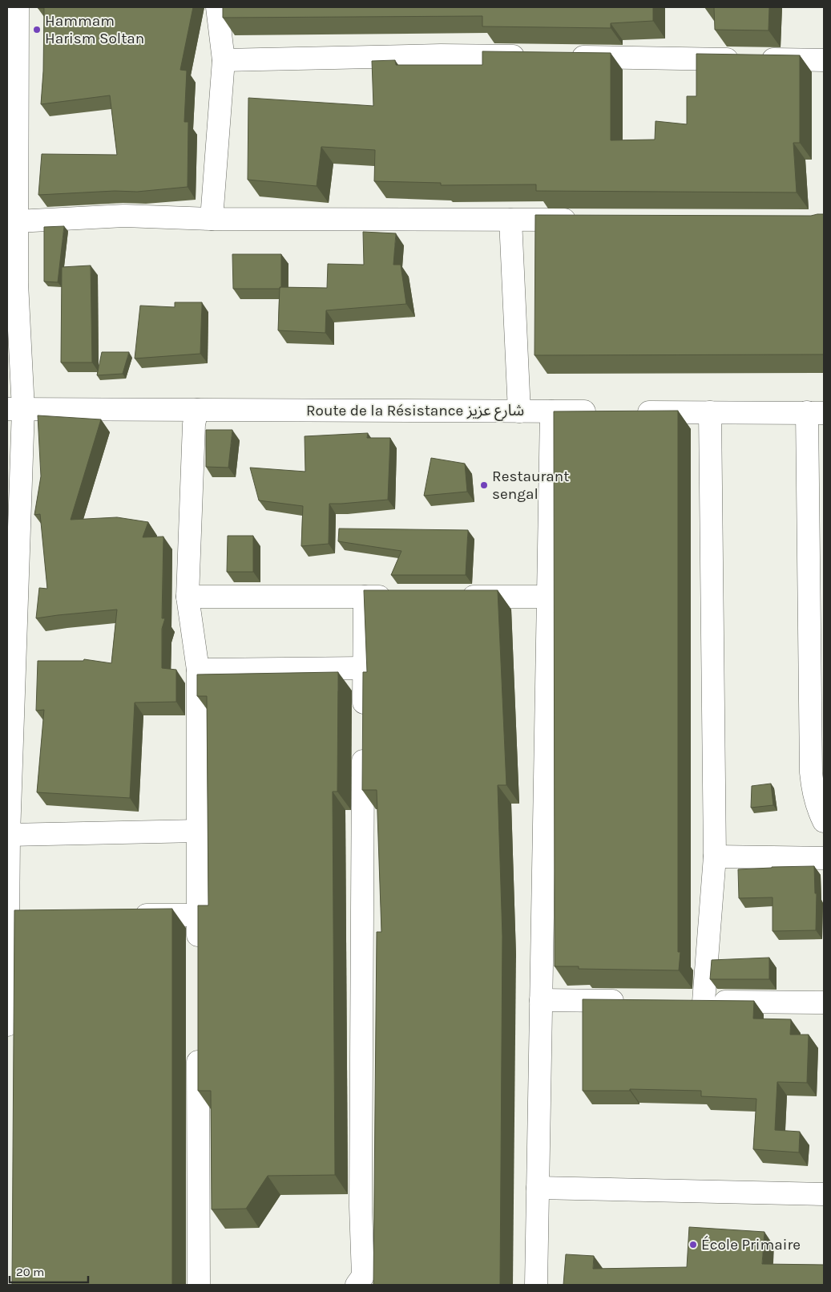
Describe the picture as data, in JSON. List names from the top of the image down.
{
  "streets": {
    "street": ["Route de la Résistance شارع عزيز"]
  },
  "places": ["Hammam Harism Soltan", "Restaurant sengal", "École Primaire"],
  "scale_bar": "20 m"
}
